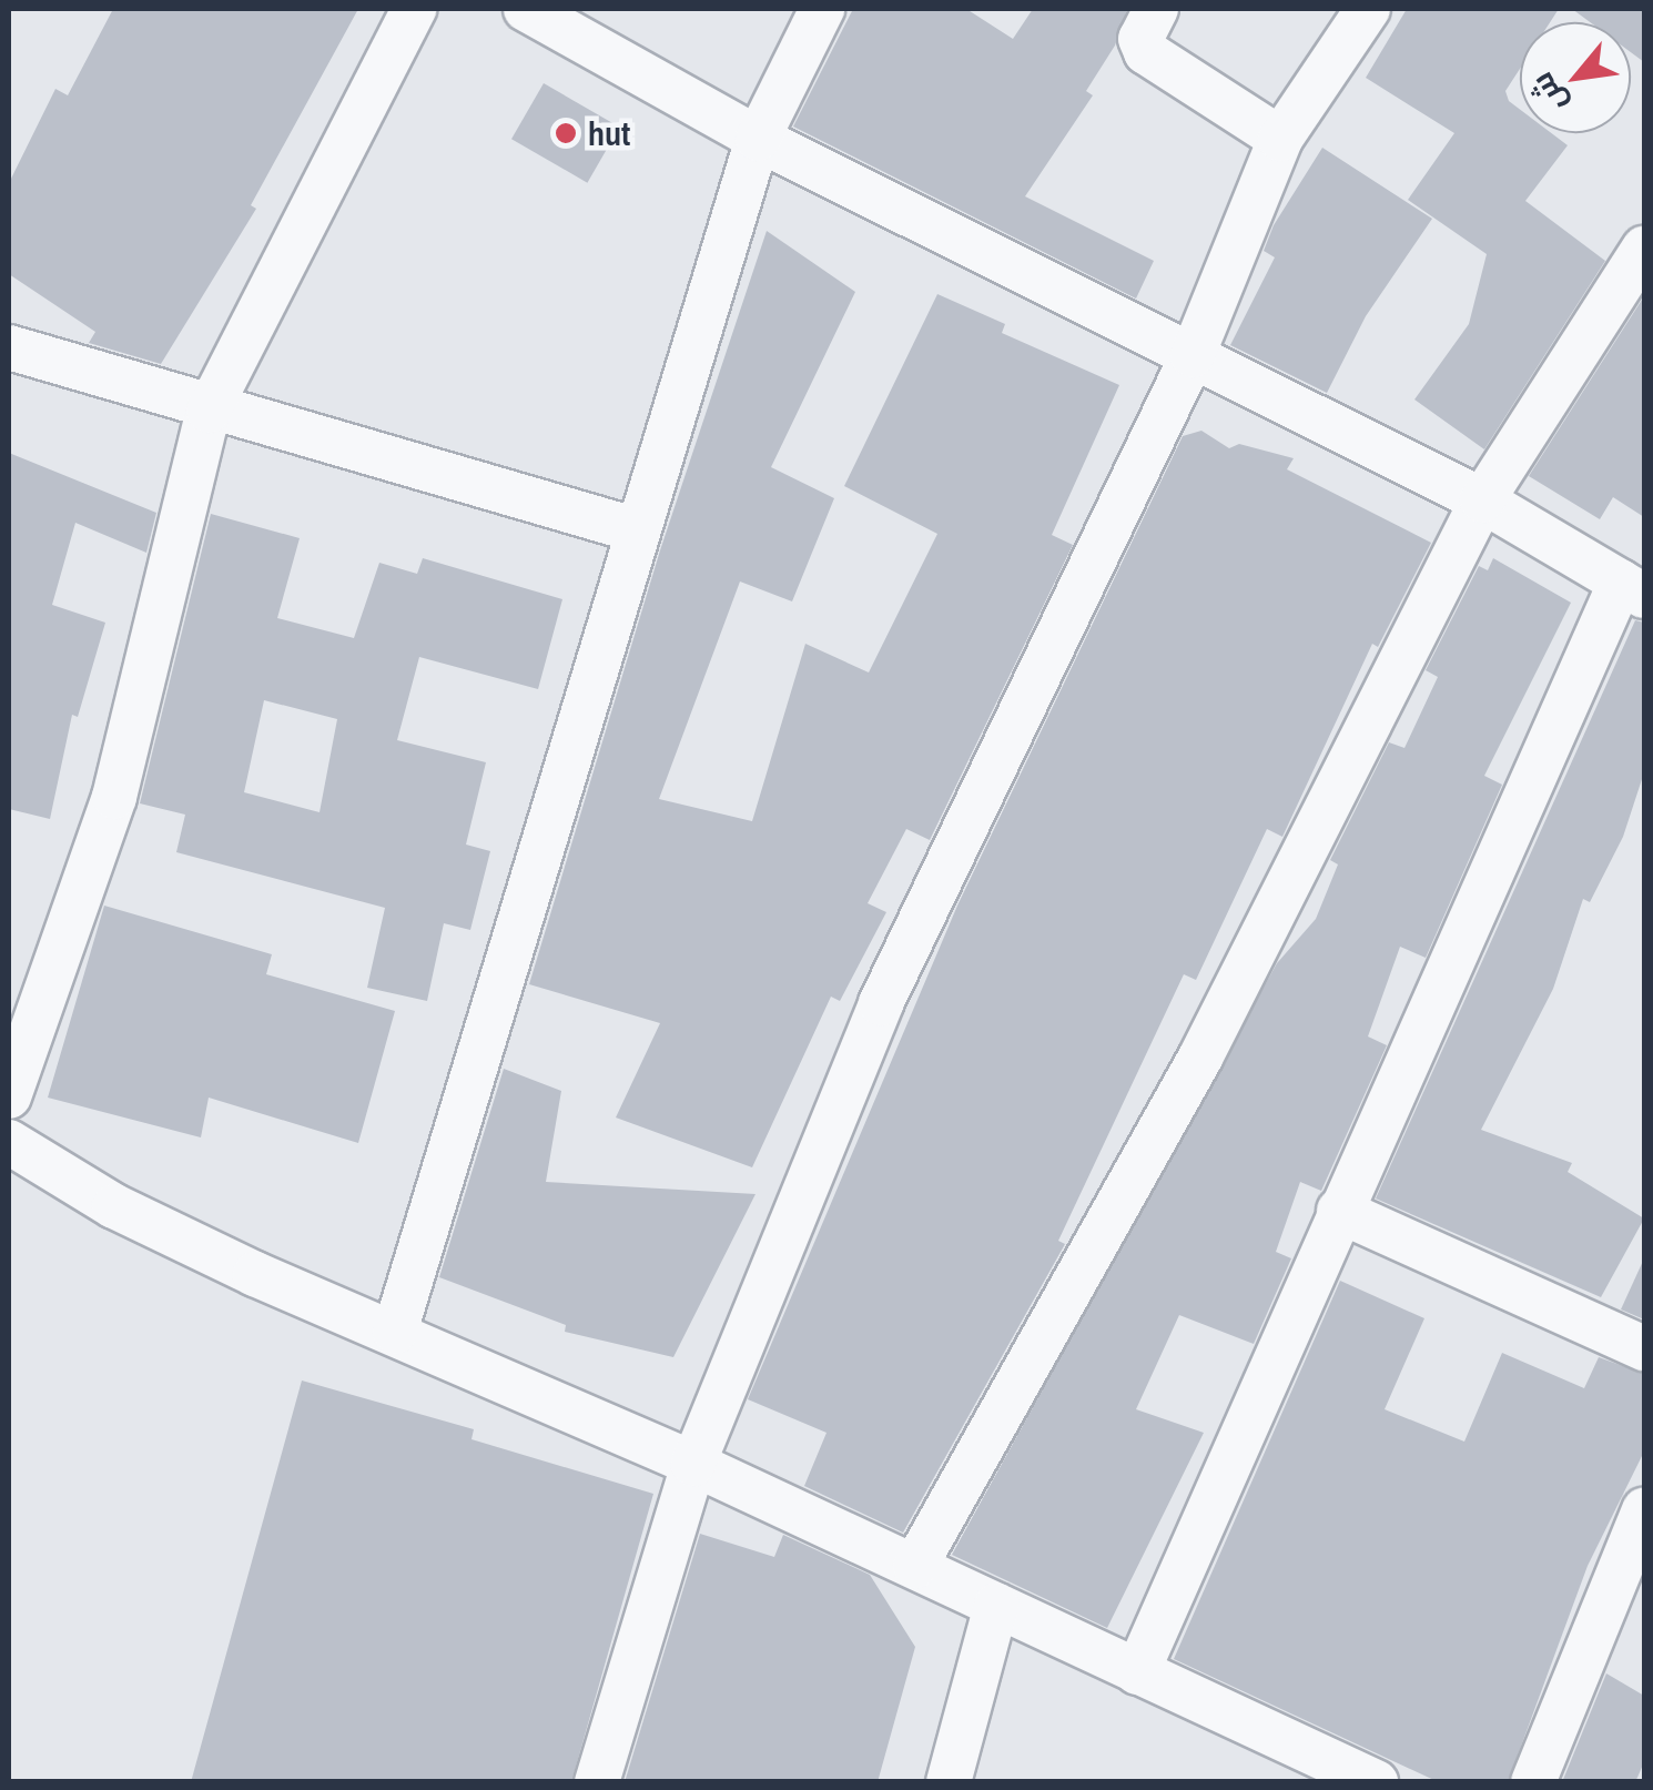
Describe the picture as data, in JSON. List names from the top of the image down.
{
  "places": ["hut"],
  "north": "bottom left"
}
